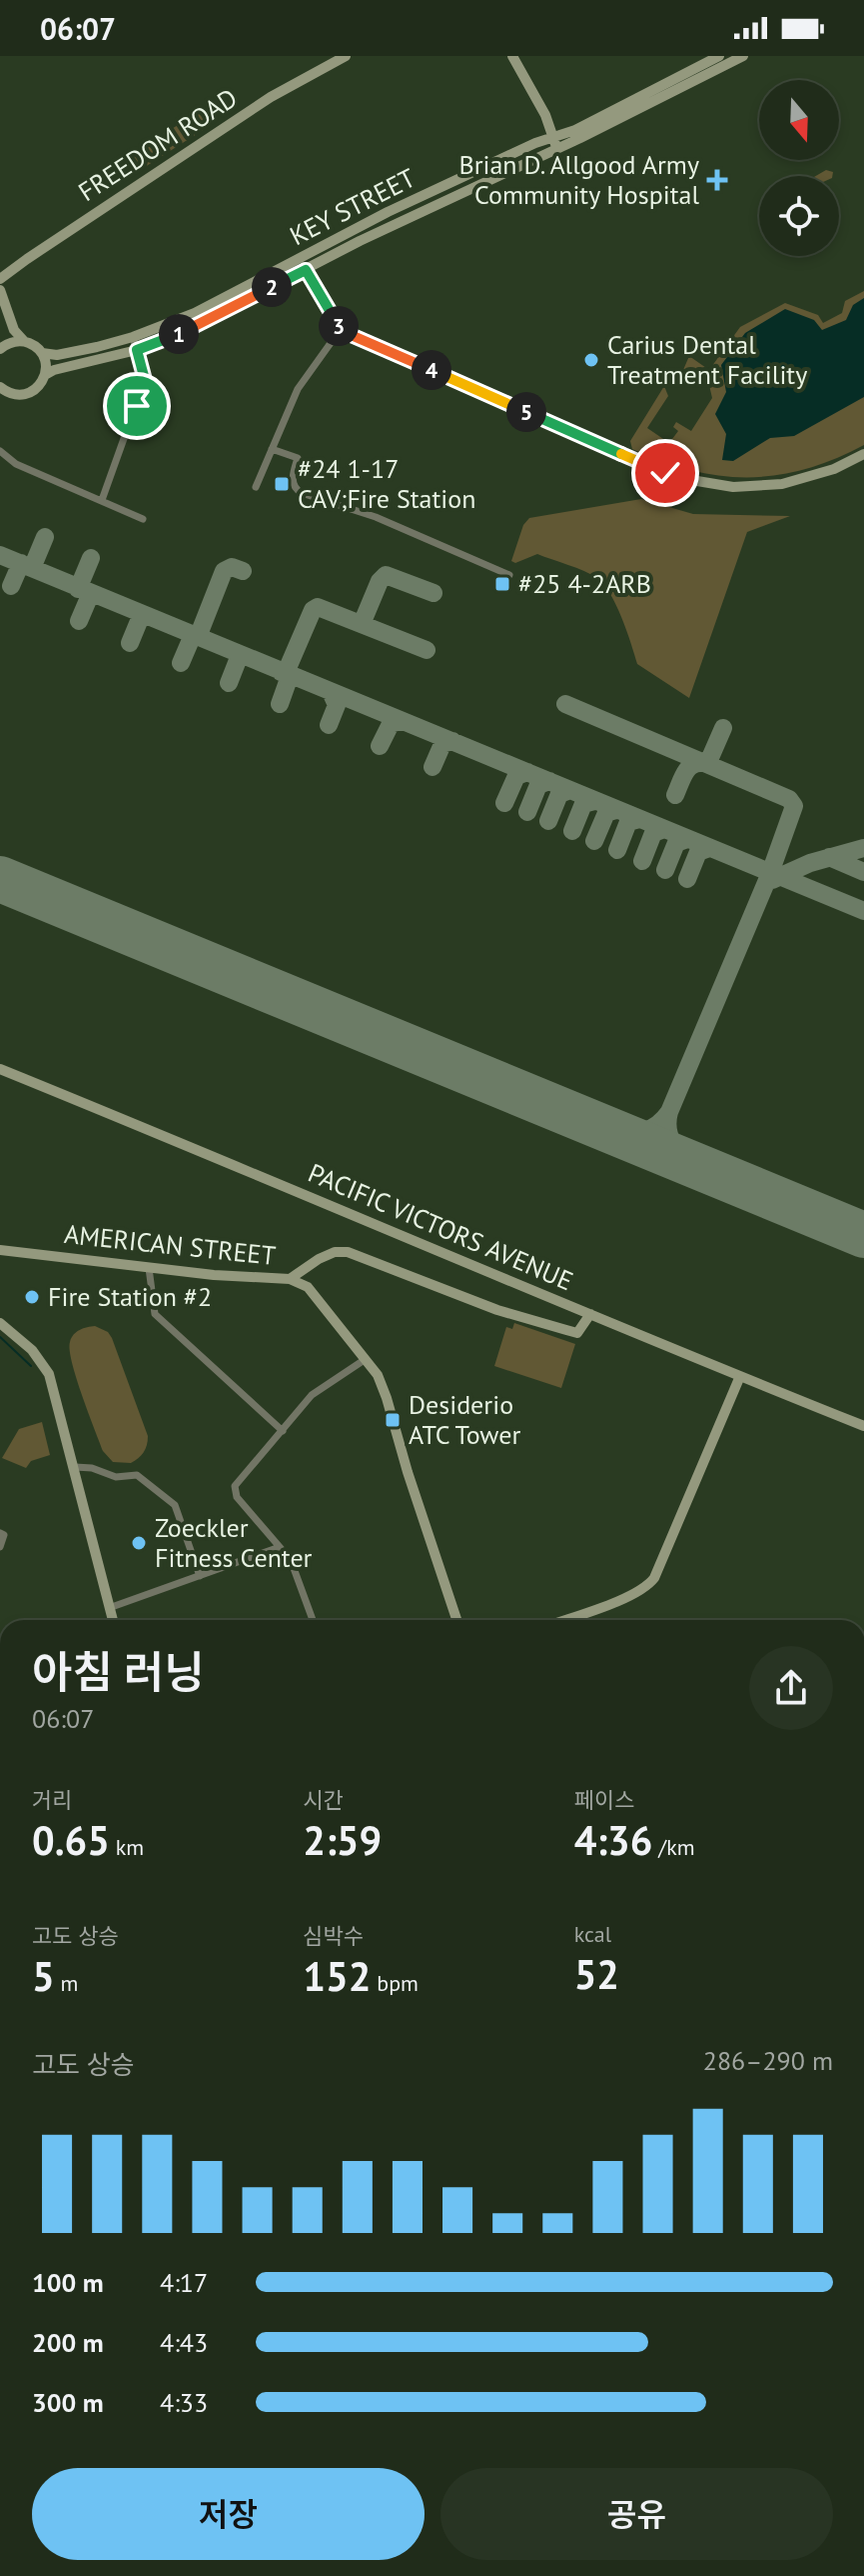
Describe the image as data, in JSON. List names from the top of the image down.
{
  "streets": {
    "main road": [
      "FREEDOM ROAD",
      "KEY STREET",
      "PACIFIC VICTORS AVENUE",
      "AMERICAN STREET"
    ]
  },
  "crossings": [
    ["PACIFIC VICTORS AVENUE", "AMERICAN STREET"]
  ],
  "places": {
    "health": ["Brian D. Allgood Army Community Hospital"],
    "other": ["Carius Dental Treatment Facility", "Fire Station #2", "Zoeckler Fitness Center"],
    "transit": ["#24 1-17 CAV;Fire Station", "#25 4-2ARB", "Desiderio ATC Tower"]
  },
  "north": "bottom",
  "page": {
    "status": "06:07",
    "pins": [
      "2",
      "3",
      "1",
      "4",
      "5"
    ],
    "heading": ["아침 러닝", "06:07"],
    "stats": [
      ["거리", "0.65 km"],
      ["시간", "2:59"],
      ["페이스", "4:36 /km"],
      ["고도 상승", "5 m"],
      ["심박수", "152 bpm"],
      ["kcal", "52"]
    ],
    "chart": ["고도 상승", "286–290 m"],
    "list": [
      {
        "name": "100 m",
        "note": "4:17"
      },
      {
        "name": "200 m",
        "note": "4:43"
      },
      {
        "name": "300 m",
        "note": "4:33"
      }
    ],
    "buttons": ["저장", "공유"]
  }
}
